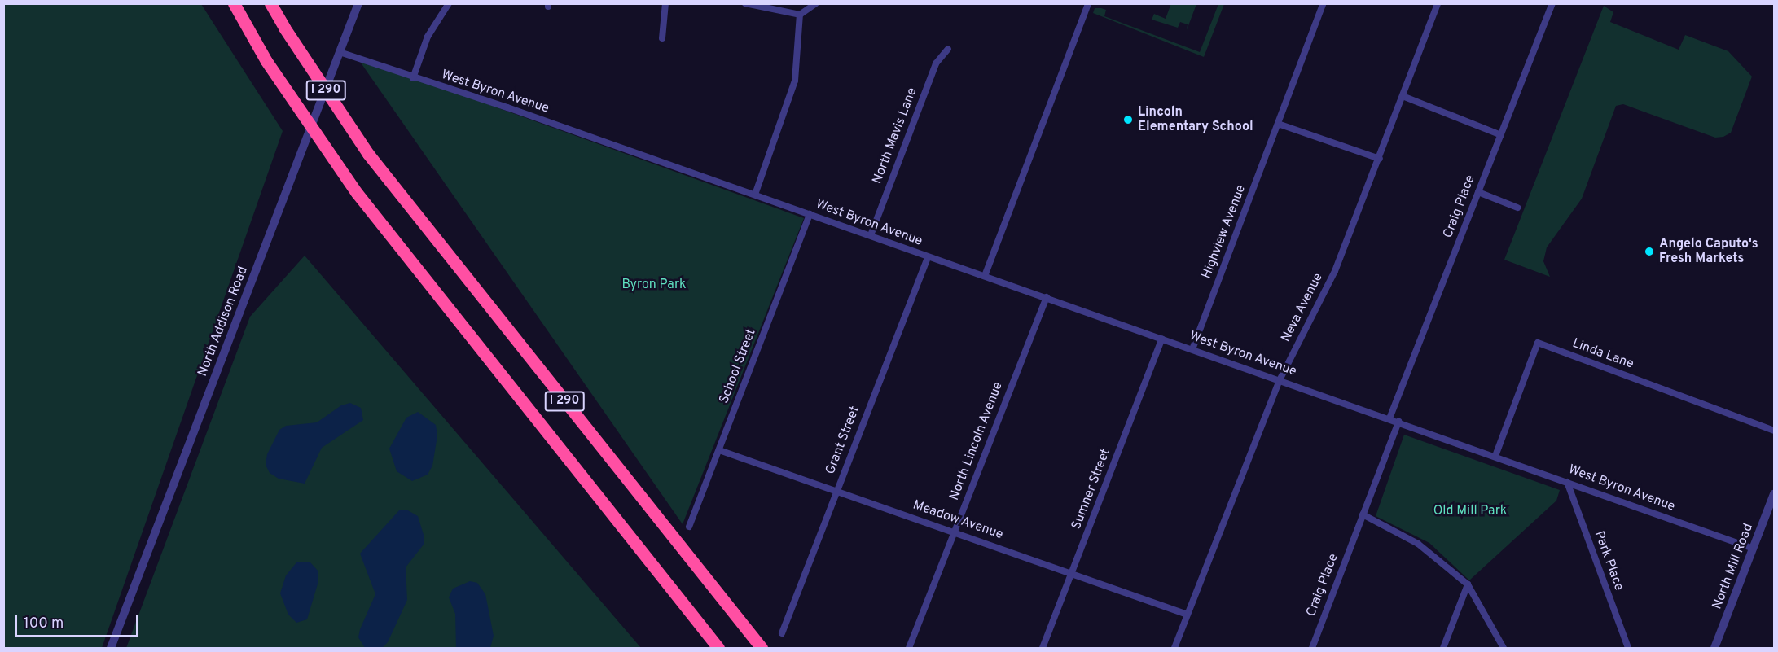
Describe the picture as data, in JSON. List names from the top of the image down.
{
  "streets": {
    "highway": ["I 290"],
    "street": [
      "West Byron Avenue",
      "North Mavis Lane",
      "Craig Place",
      "Highview Avenue",
      "Neva Avenue",
      "North Addison Road",
      "Linda Lane",
      "School Street",
      "Grant Street",
      "North Lincoln Avenue",
      "Sumner Street",
      "Meadow Avenue",
      "Park Place",
      "North Mill Road"
    ]
  },
  "crossings": [
    ["West Byron Avenue", "North Mavis Lane"],
    ["West Byron Avenue", "Craig Place"],
    ["West Byron Avenue", "Highview Avenue"],
    ["West Byron Avenue", "Neva Avenue"],
    ["West Byron Avenue", "North Addison Road"],
    ["West Byron Avenue", "Linda Lane"],
    ["West Byron Avenue", "School Street"],
    ["West Byron Avenue", "Grant Street"],
    ["West Byron Avenue", "North Lincoln Avenue"],
    ["West Byron Avenue", "Sumner Street"],
    ["West Byron Avenue", "Park Place"],
    ["West Byron Avenue", "North Mill Road"],
    ["Neva Avenue", "Meadow Avenue"],
    ["School Street", "Meadow Avenue"],
    ["Grant Street", "Meadow Avenue"],
    ["North Lincoln Avenue", "Meadow Avenue"],
    ["Sumner Street", "Meadow Avenue"]
  ],
  "parks": ["Byron Park", "Old Mill Park"],
  "places": ["Lincoln Elementary School", "Angelo Caputo's Fresh Markets"],
  "scale_bar": "100 m"
}
